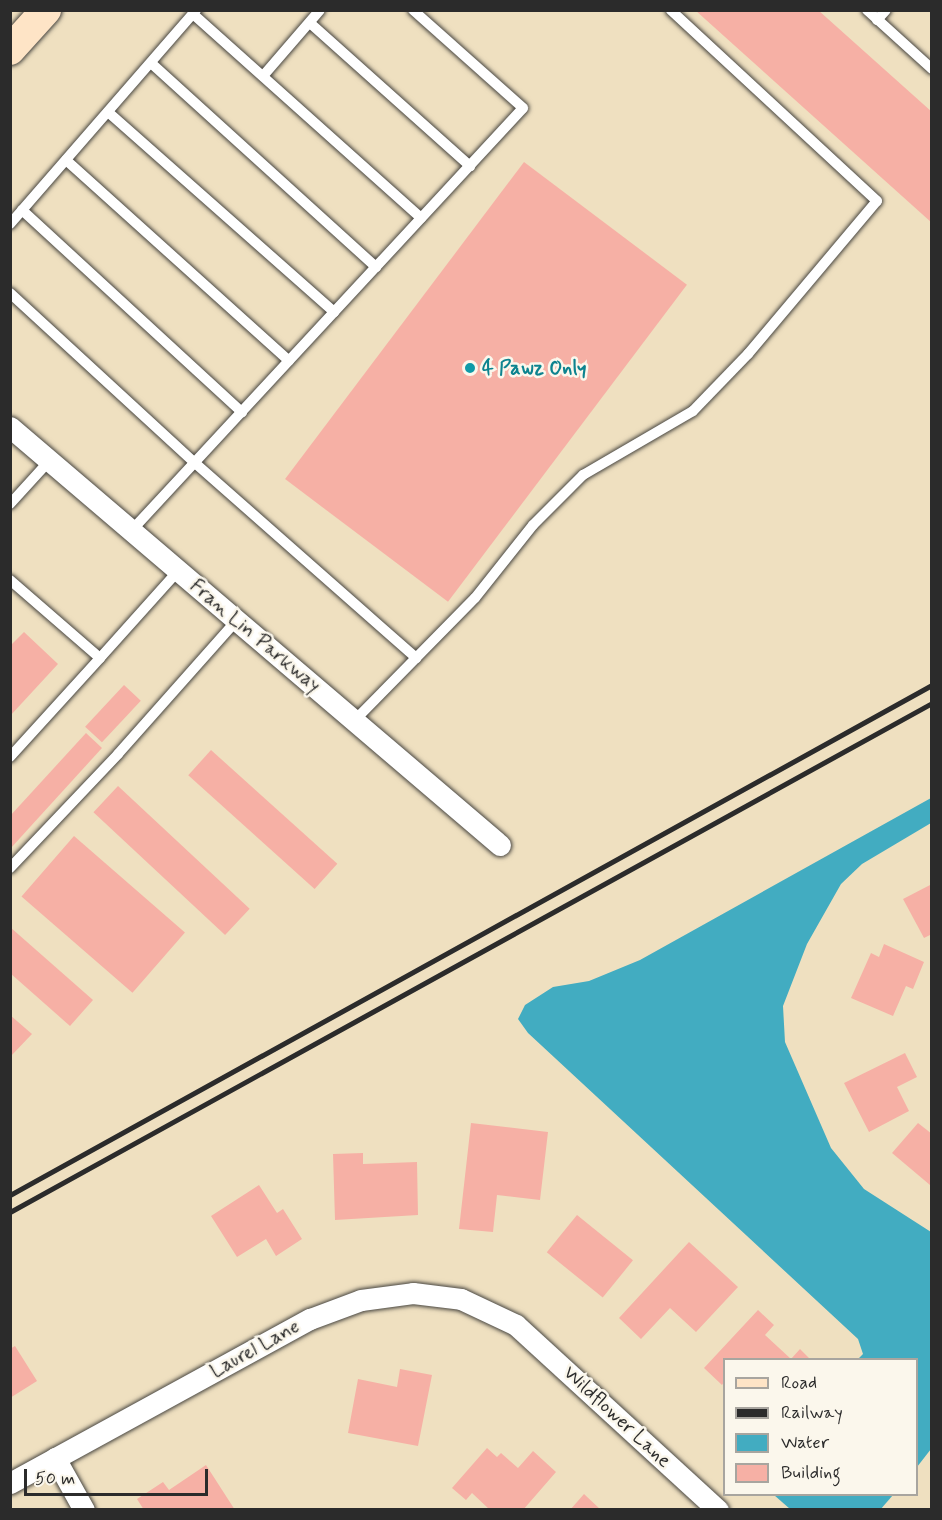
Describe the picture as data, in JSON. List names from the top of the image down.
{
  "streets": {
    "street": ["Fran Lin Parkway", "Laurel Lane", "Wildflower Lane"]
  },
  "crossings": [
    ["Laurel Lane", "Wildflower Lane"]
  ],
  "places": ["4 Pawz Only"],
  "legend": [
    "Road",
    "Railway",
    "Water",
    "Building"
  ],
  "scale_bar": "50 m"
}
